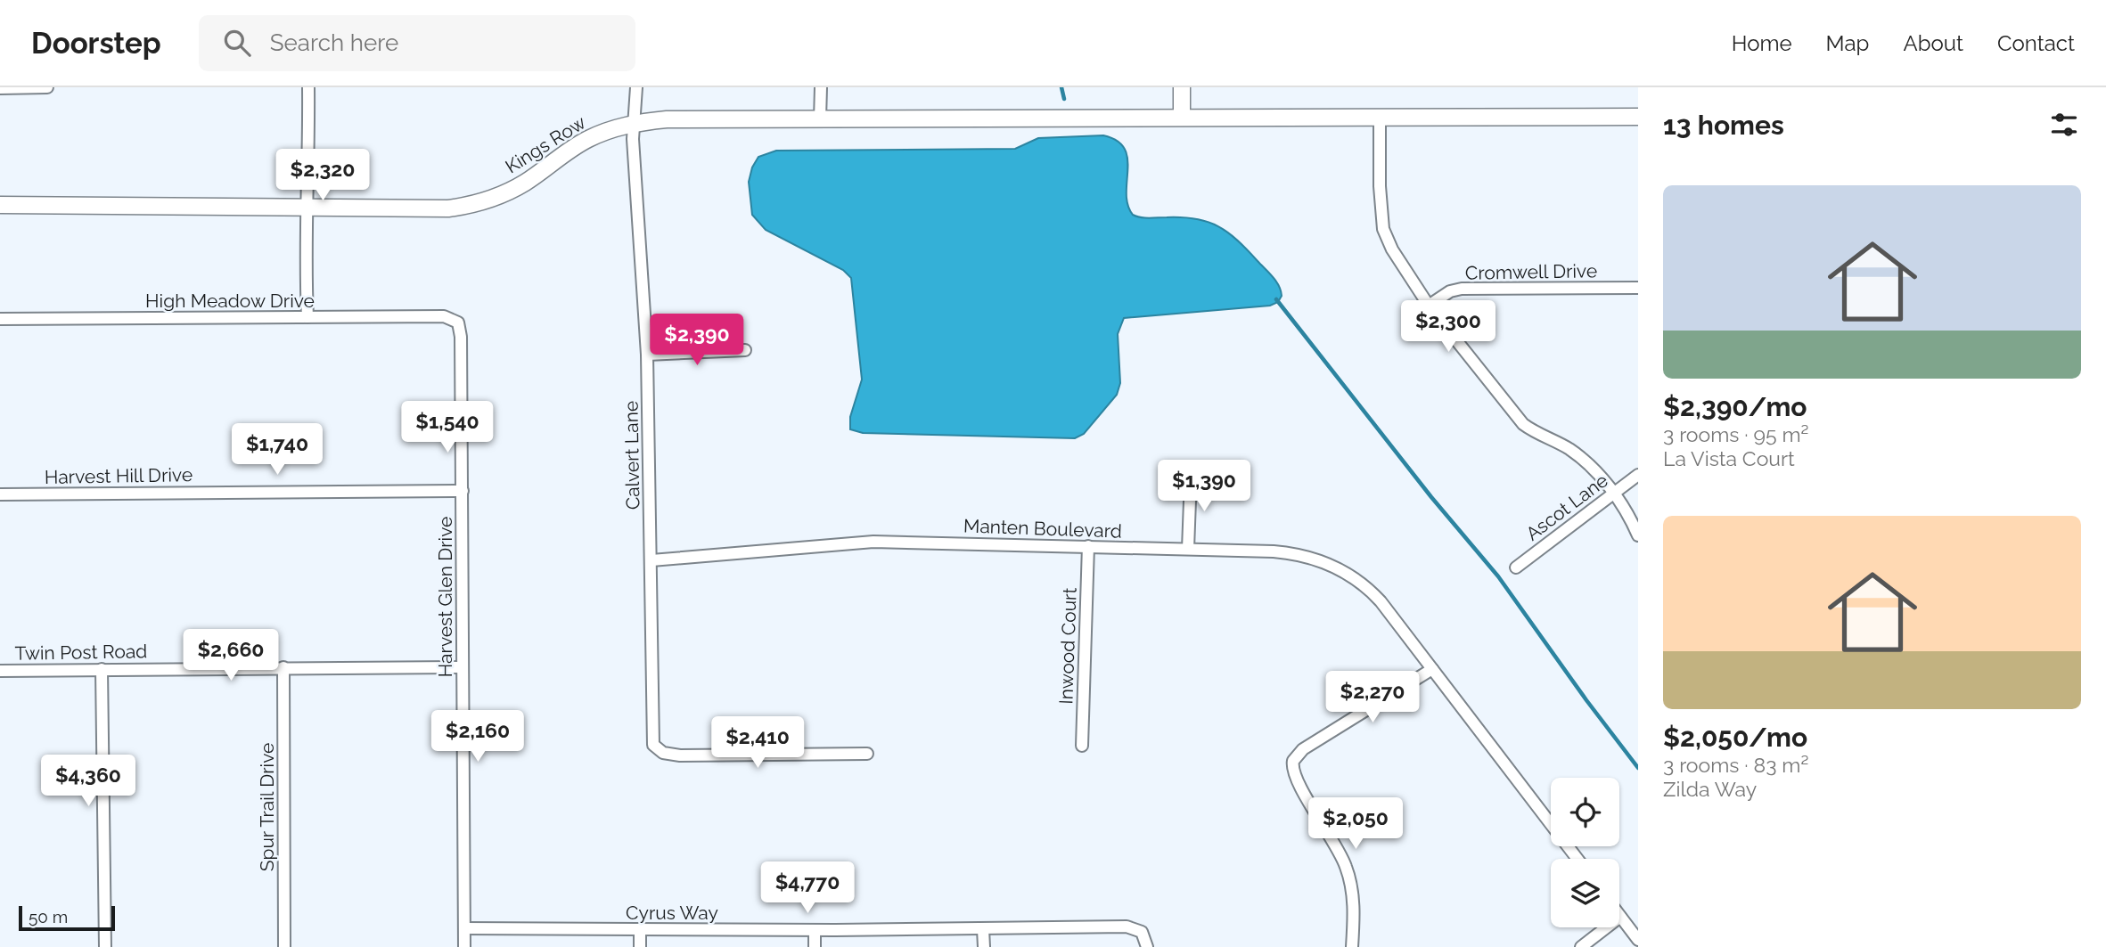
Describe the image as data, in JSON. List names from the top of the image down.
{
  "streets": {
    "street": [
      "Kings Row",
      "Cromwell Drive",
      "High Meadow Drive",
      "Calvert Lane",
      "Harvest Hill Drive",
      "Ascot Lane",
      "Manten Boulevard",
      "Harvest Glen Drive",
      "Inwood Court",
      "Twin Post Road",
      "Spur Trail Drive",
      "Cyrus Way"
    ]
  },
  "crossings": [
    ["Kings Row", "Calvert Lane"],
    ["High Meadow Drive", "Harvest Glen Drive"],
    ["Calvert Lane", "Manten Boulevard"],
    ["Harvest Hill Drive", "Harvest Glen Drive"],
    ["Manten Boulevard", "Inwood Court"],
    ["Harvest Glen Drive", "Twin Post Road"],
    ["Harvest Glen Drive", "Cyrus Way"],
    ["Twin Post Road", "Spur Trail Drive"]
  ],
  "scale_bar": "50 m",
  "page": {
    "header": "Doorstep",
    "search": "Search here",
    "nav": [
      "Home",
      "Map",
      "About",
      "Contact"
    ],
    "heading": "13 homes",
    "price": [
      "$2,320",
      "$2,300",
      "$2,390",
      "$1,540",
      "$1,740",
      "$1,390",
      "$2,660",
      "$2,270",
      "$2,160",
      "$2,410",
      "$4,360",
      "$2,050",
      "$4,770"
    ],
    "list": [
      {
        "name": "$2,390/mo",
        "note": "3 rooms · 95 m² · La Vista Court"
      },
      {
        "name": "$2,050/mo",
        "note": "3 rooms · 83 m² · Zilda Way"
      }
    ],
    "scale": "50 m"
  }
}
